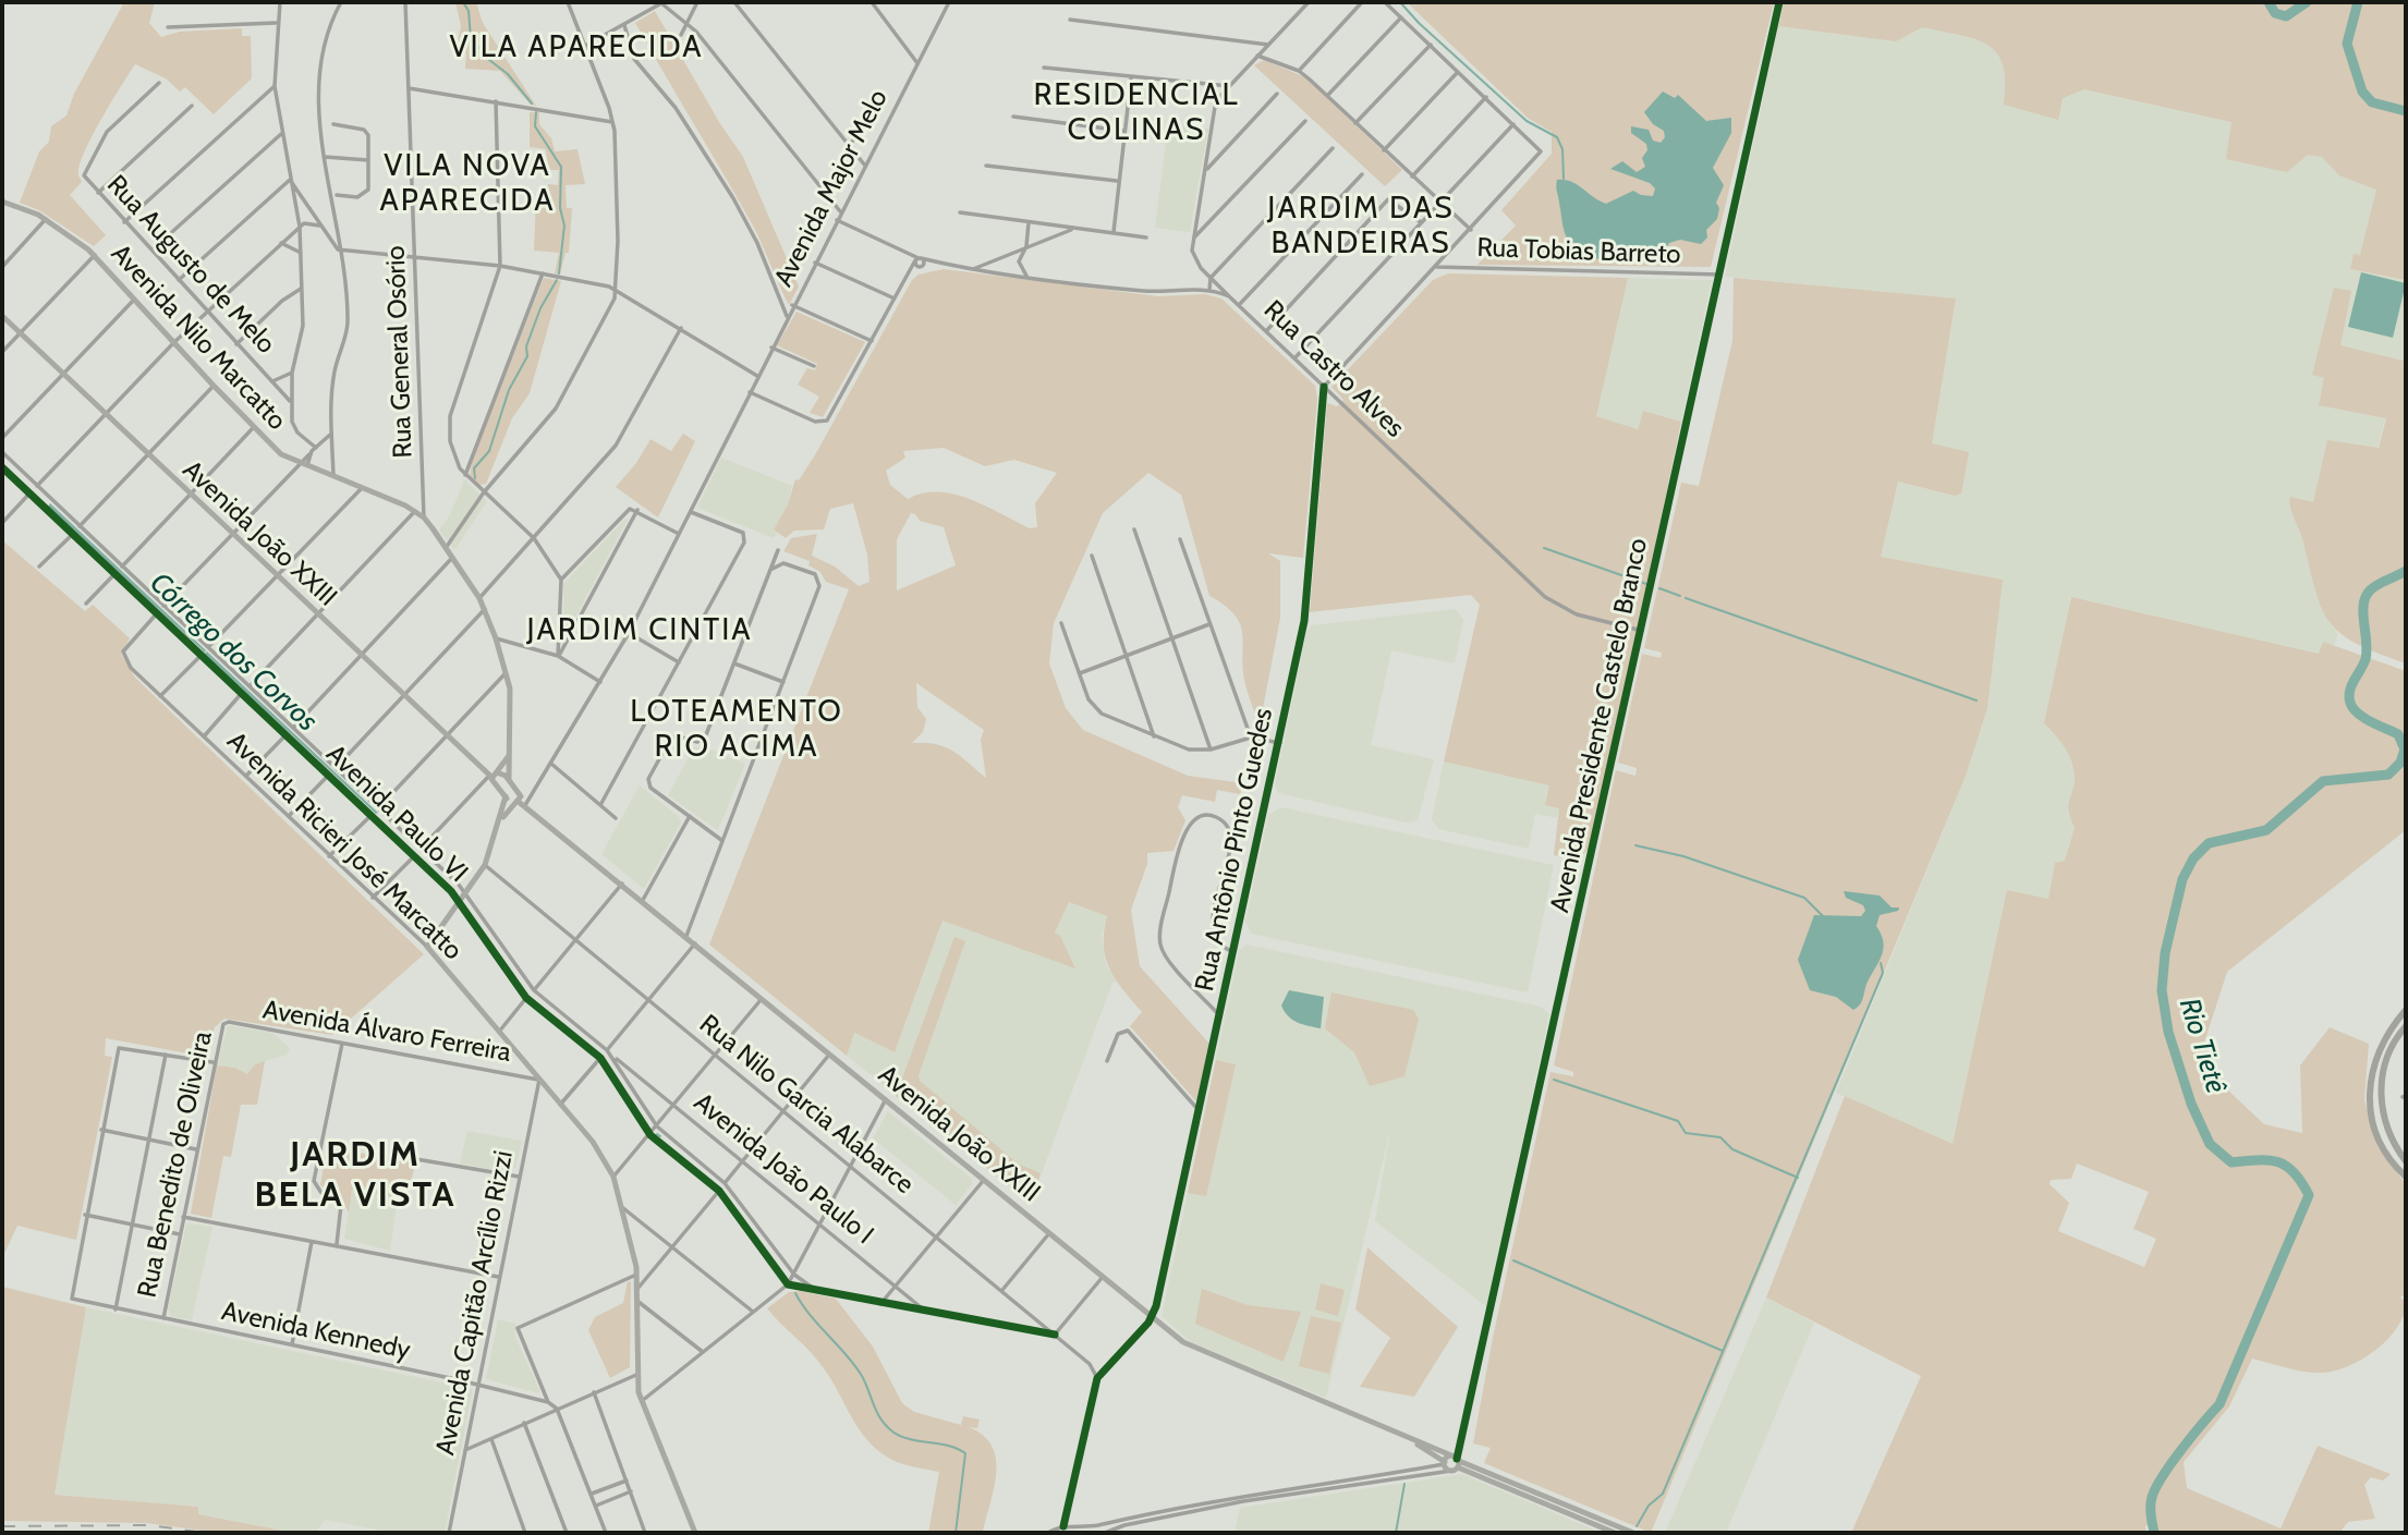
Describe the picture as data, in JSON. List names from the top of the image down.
{
  "streets": {
    "street": [
      "Avenida Major Melo",
      "Rua Tobias Barreto",
      "Rua Augusto de Melo",
      "Avenida Nilo Marcatto",
      "Rua General Osório",
      "Rua Castro Alves",
      "Avenida João XXIII",
      "Avenida Presidente Castelo Branco",
      "Avenida Paulo VI",
      "Avenida Ricieri José Marcatto",
      "Rua Antônio Pinto Guedes",
      "Avenida Álvaro Ferreira",
      "Rua Nilo Garcia Alabarce",
      "Rua Benedito de Oliveira",
      "Avenida João Paulo I",
      "Avenida Capitão Arcílio Rizzi",
      "Avenida Kennedy"
    ]
  },
  "crossings": [
    ["Avenida Major Melo", "Rua Castro Alves"],
    ["Rua Tobias Barreto", "Avenida Presidente Castelo Branco"],
    ["Avenida Nilo Marcatto", "Rua General Osório"],
    ["Avenida Nilo Marcatto", "Avenida João XXIII"],
    ["Rua Castro Alves", "Avenida Presidente Castelo Branco"],
    ["Rua Castro Alves", "Rua Antônio Pinto Guedes"],
    ["Avenida João XXIII", "Avenida Presidente Castelo Branco"],
    ["Avenida João XXIII", "Rua Antônio Pinto Guedes"],
    ["Avenida Paulo VI", "Avenida Ricieri José Marcatto"],
    ["Avenida Paulo VI", "Avenida João Paulo I"],
    ["Avenida Ricieri José Marcatto", "Avenida Álvaro Ferreira"],
    ["Avenida Ricieri José Marcatto", "Avenida Capitão Arcílio Rizzi"],
    ["Avenida Álvaro Ferreira", "Rua Benedito de Oliveira"],
    ["Avenida Álvaro Ferreira", "Avenida Capitão Arcílio Rizzi"],
    ["Rua Benedito de Oliveira", "Avenida Kennedy"],
    ["Avenida Capitão Arcílio Rizzi", "Avenida Kennedy"]
  ],
  "districts": [
    "VILA APARECIDA",
    "RESIDENCIAL COLINAS",
    "VILA NOVA APARECIDA",
    "JARDIM DAS BANDEIRAS",
    "JARDIM CINTIA",
    "LOTEAMENTO RIO ACIMA",
    "JARDIM BELA VISTA"
  ],
  "water": ["Córrego dos Corvos", "Rio Tietê"]
}
